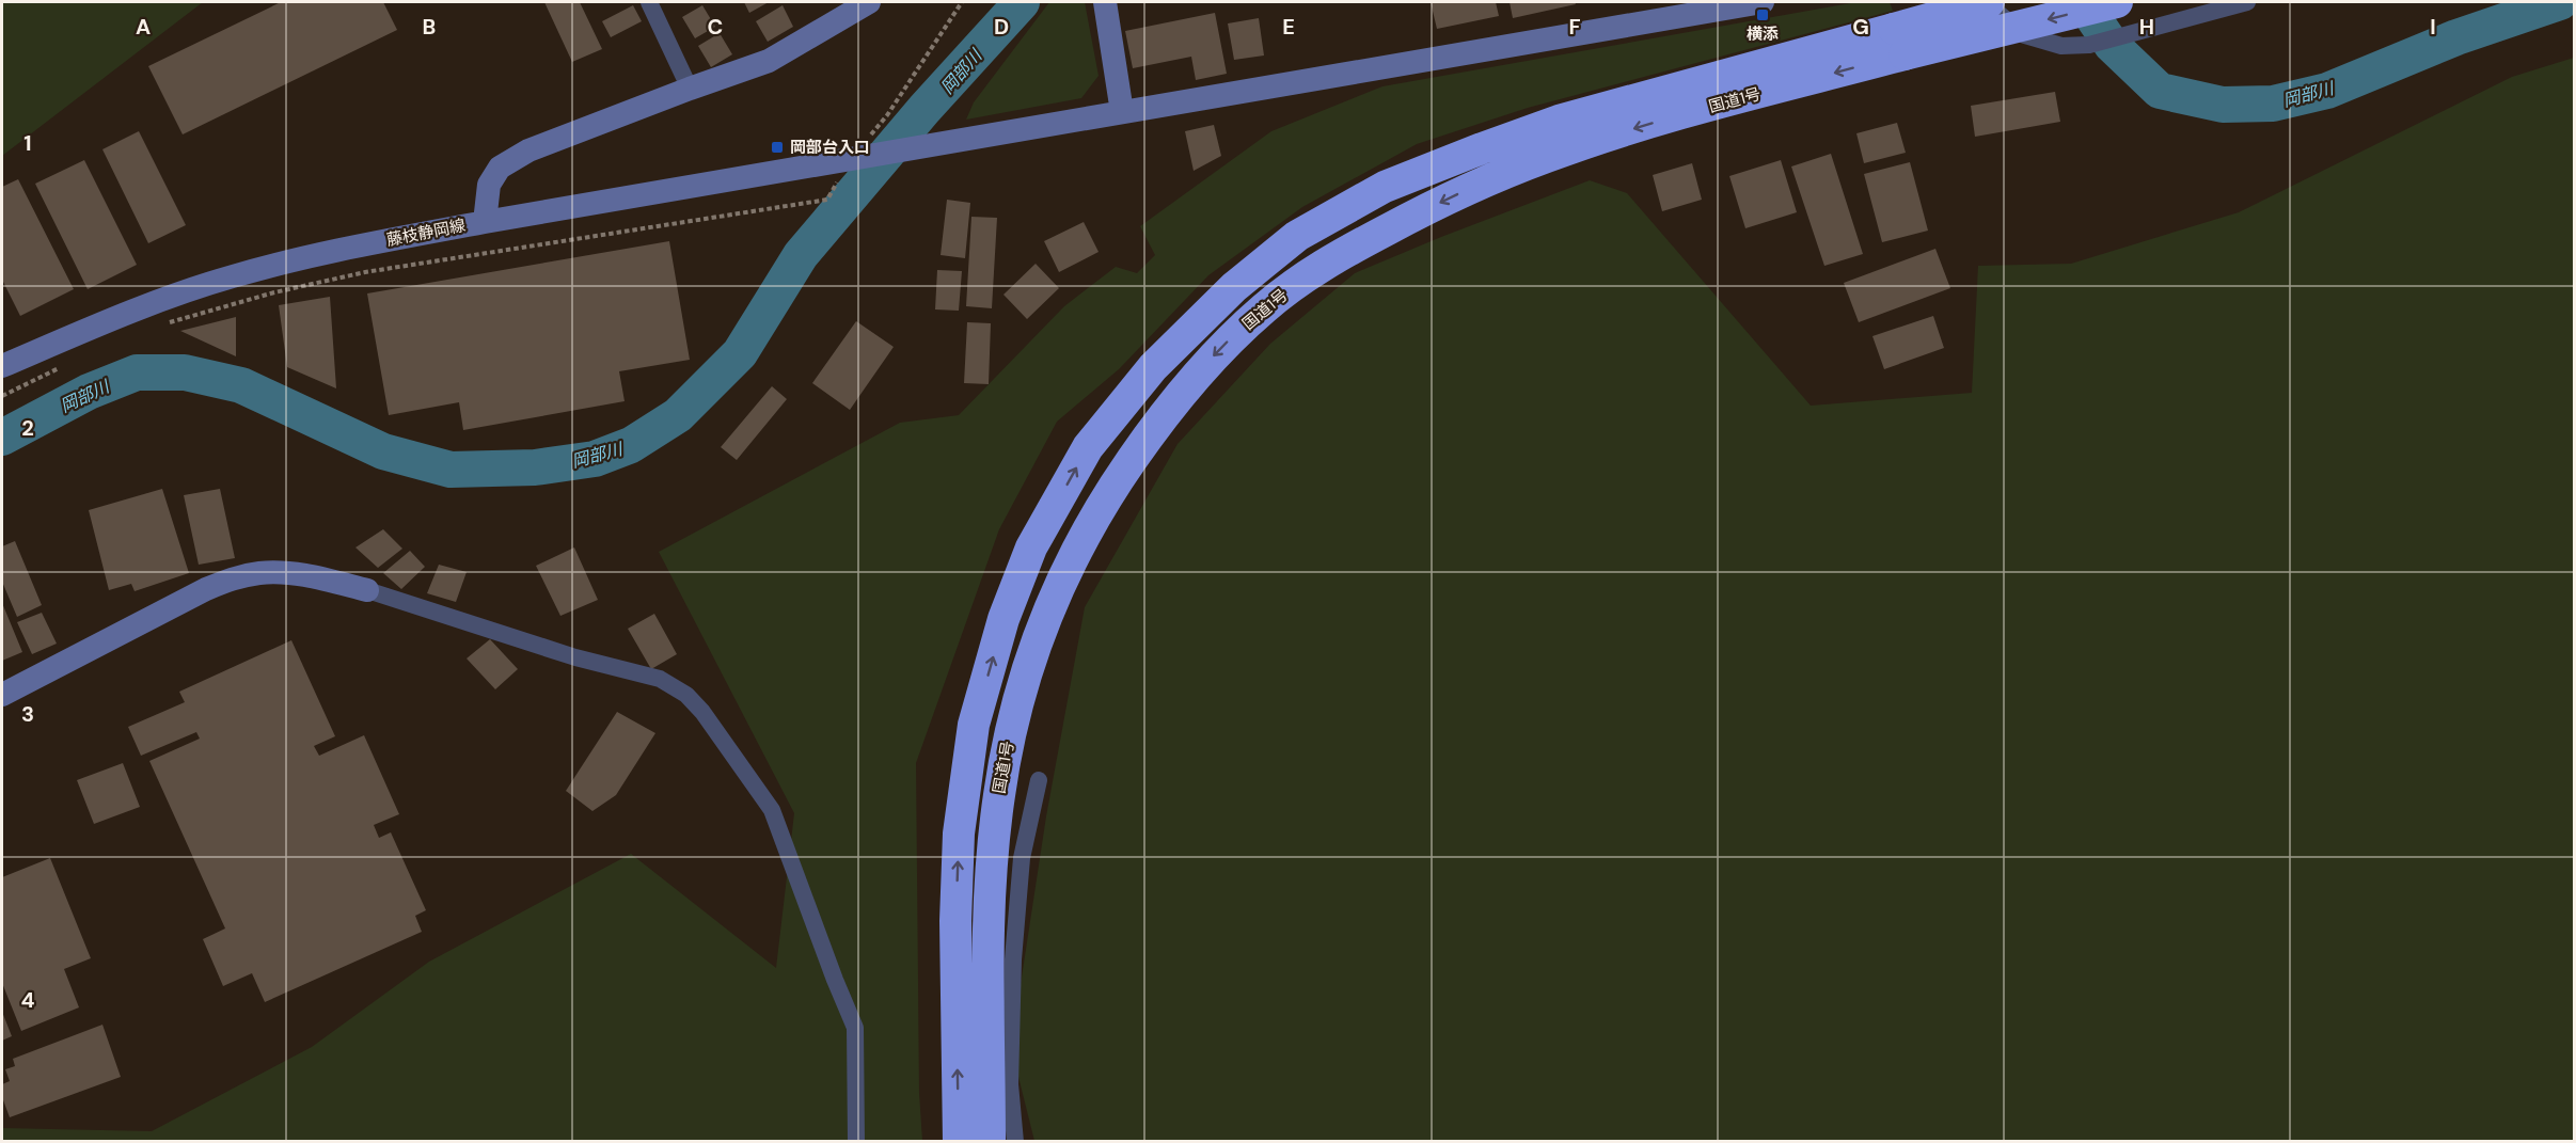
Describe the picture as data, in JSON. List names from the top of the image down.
{
  "streets": {
    "highway": ["国道1号"],
    "street": ["藤枝静岡線"]
  },
  "water": ["岡部川"],
  "places": {
    "transit": ["横添", "岡部台入口"]
  },
  "grid": {
    "columns": [
      "A",
      "B",
      "C",
      "D",
      "E",
      "F",
      "G",
      "H",
      "I"
    ],
    "rows": [
      "1",
      "2",
      "3",
      "4"
    ]
  }
}
